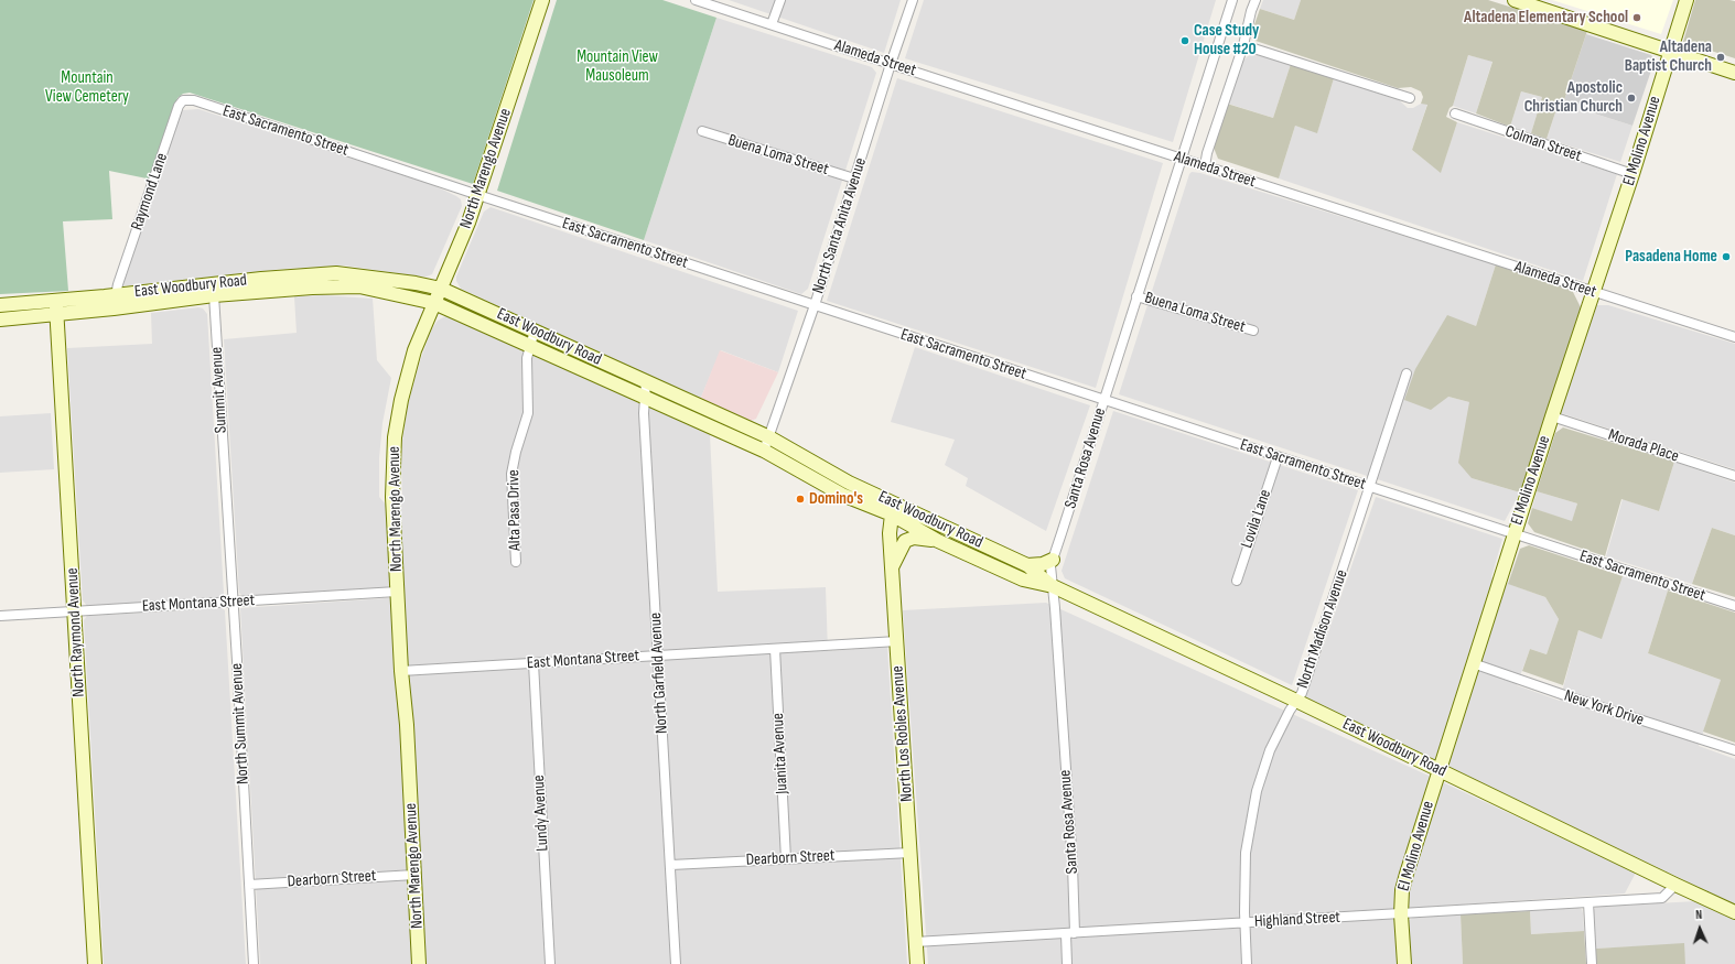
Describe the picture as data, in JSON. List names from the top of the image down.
{
  "streets": {
    "street": [
      "Alameda Street",
      "East Sacramento Street",
      "El Molino Avenue",
      "Colman Street",
      "Buena Loma Street",
      "North Marengo Avenue",
      "Raymond Lane",
      "North Santa Anita Avenue",
      "East Woodbury Road",
      "Summit Avenue",
      "Morada Place",
      "Santa Rosa Avenue",
      "Alta Pasa Drive",
      "Lovila Lane",
      "East Montana Street",
      "North Madison Avenue",
      "North Raymond Avenue",
      "North Garfield Avenue",
      "New York Drive",
      "North Summit Avenue",
      "North Los Robles Avenue",
      "Juanita Avenue",
      "Lundy Avenue",
      "Dearborn Street",
      "Highland Street"
    ]
  },
  "crossings": [
    ["Alameda Street", "El Molino Avenue"],
    ["Alameda Street", "North Santa Anita Avenue"],
    ["Alameda Street", "Santa Rosa Avenue"],
    ["East Sacramento Street", "El Molino Avenue"],
    ["East Sacramento Street", "North Marengo Avenue"],
    ["East Sacramento Street", "Raymond Lane"],
    ["East Sacramento Street", "North Santa Anita Avenue"],
    ["East Sacramento Street", "Santa Rosa Avenue"],
    ["East Sacramento Street", "Lovila Lane"],
    ["East Sacramento Street", "North Madison Avenue"],
    ["El Molino Avenue", "Colman Street"],
    ["El Molino Avenue", "East Woodbury Road"],
    ["El Molino Avenue", "Morada Place"],
    ["El Molino Avenue", "New York Drive"],
    ["El Molino Avenue", "Highland Street"],
    ["Buena Loma Street", "North Santa Anita Avenue"],
    ["Buena Loma Street", "Santa Rosa Avenue"],
    ["North Marengo Avenue", "East Woodbury Road"],
    ["North Marengo Avenue", "East Montana Street"],
    ["North Marengo Avenue", "Dearborn Street"],
    ["Raymond Lane", "East Woodbury Road"],
    ["North Santa Anita Avenue", "East Woodbury Road"],
    ["East Woodbury Road", "Summit Avenue"],
    ["East Woodbury Road", "Santa Rosa Avenue"],
    ["East Woodbury Road", "Alta Pasa Drive"],
    ["East Woodbury Road", "North Madison Avenue"],
    ["East Woodbury Road", "North Raymond Avenue"],
    ["East Woodbury Road", "North Garfield Avenue"],
    ["East Woodbury Road", "North Los Robles Avenue"],
    ["East Woodbury Road", "Highland Street"],
    ["Summit Avenue", "North Summit Avenue"],
    ["Santa Rosa Avenue", "Highland Street"],
    ["East Montana Street", "North Raymond Avenue"],
    ["East Montana Street", "North Garfield Avenue"],
    ["East Montana Street", "North Summit Avenue"],
    ["East Montana Street", "North Los Robles Avenue"],
    ["East Montana Street", "Juanita Avenue"],
    ["East Montana Street", "Lundy Avenue"],
    ["North Madison Avenue", "Highland Street"],
    ["North Garfield Avenue", "Dearborn Street"],
    ["North Summit Avenue", "Dearborn Street"],
    ["North Los Robles Avenue", "Dearborn Street"],
    ["North Los Robles Avenue", "Highland Street"],
    ["Juanita Avenue", "Dearborn Street"]
  ],
  "parks": ["Mountain View Mausoleum", "Mountain View Cemetery"],
  "places": [
    "Altadena Elementary School",
    "Case Study House #20",
    "Altadena Baptist Church",
    "Apostolic Christian Church",
    "Pasadena Home",
    "Domino's"
  ],
  "north": "top"
}
